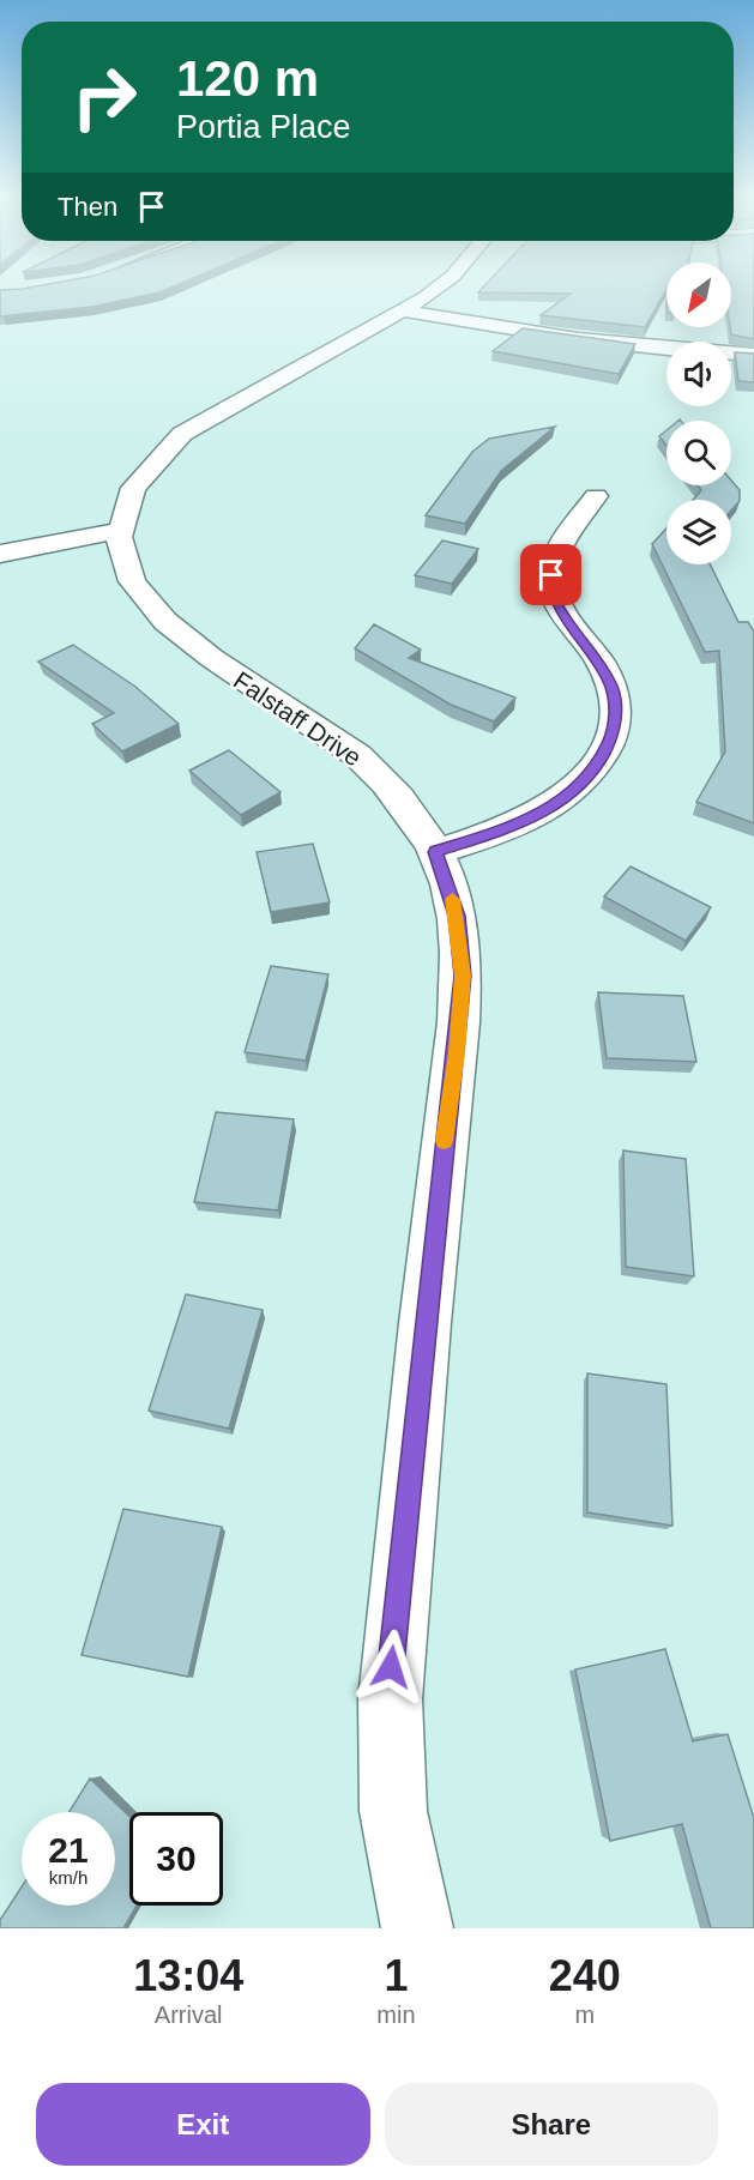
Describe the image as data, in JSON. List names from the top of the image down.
{
  "streets": {
    "street": ["Falstaff Drive"]
  },
  "north": "bottom left",
  "page": {
    "turn": ["120 m", "Portia Place"],
    "then": "Then",
    "speed": "21 km/h",
    "limit": "30",
    "eta": [
      "13:04",
      "Arrival",
      "1",
      "min",
      "240",
      "m"
    ],
    "buttons": ["Exit", "Share"]
  }
}
